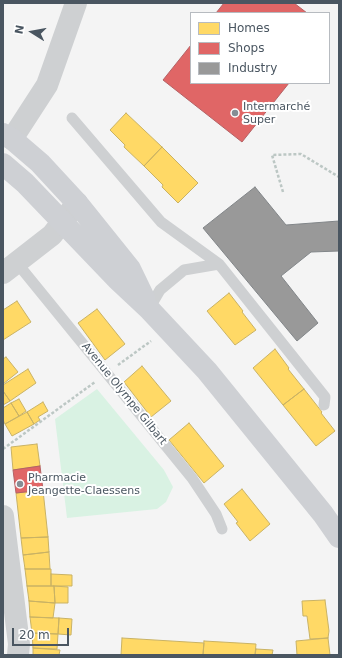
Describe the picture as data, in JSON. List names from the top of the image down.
{
  "streets": {
    "lane": ["Avenue Olympe Gilbart"]
  },
  "places": ["Intermarché Super", "Pharmacie Jeangette-Claessens"],
  "legend": ["Homes", "Shops", "Industry"],
  "scale_bar": "20 m",
  "north": "left"
}
